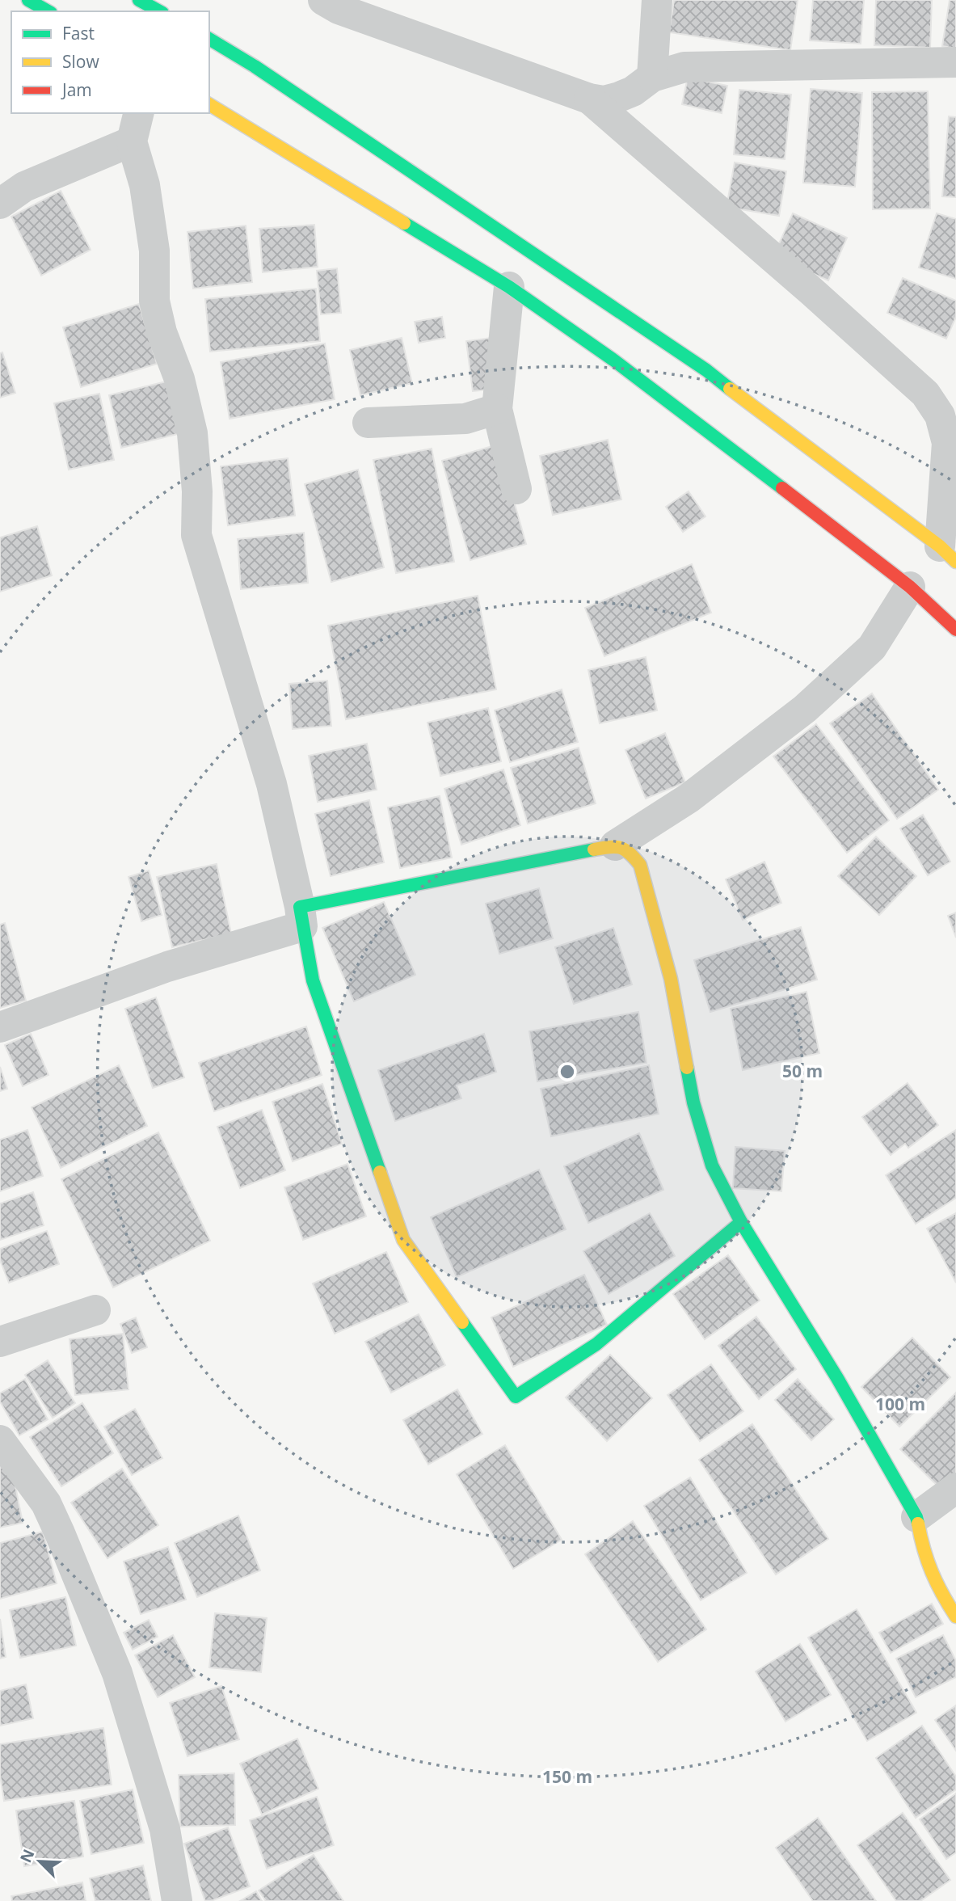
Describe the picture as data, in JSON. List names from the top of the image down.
{
  "legend": ["Fast", "Slow", "Jam"],
  "north": "top left",
  "rings": ["50 m", "100 m", "150 m"]
}
